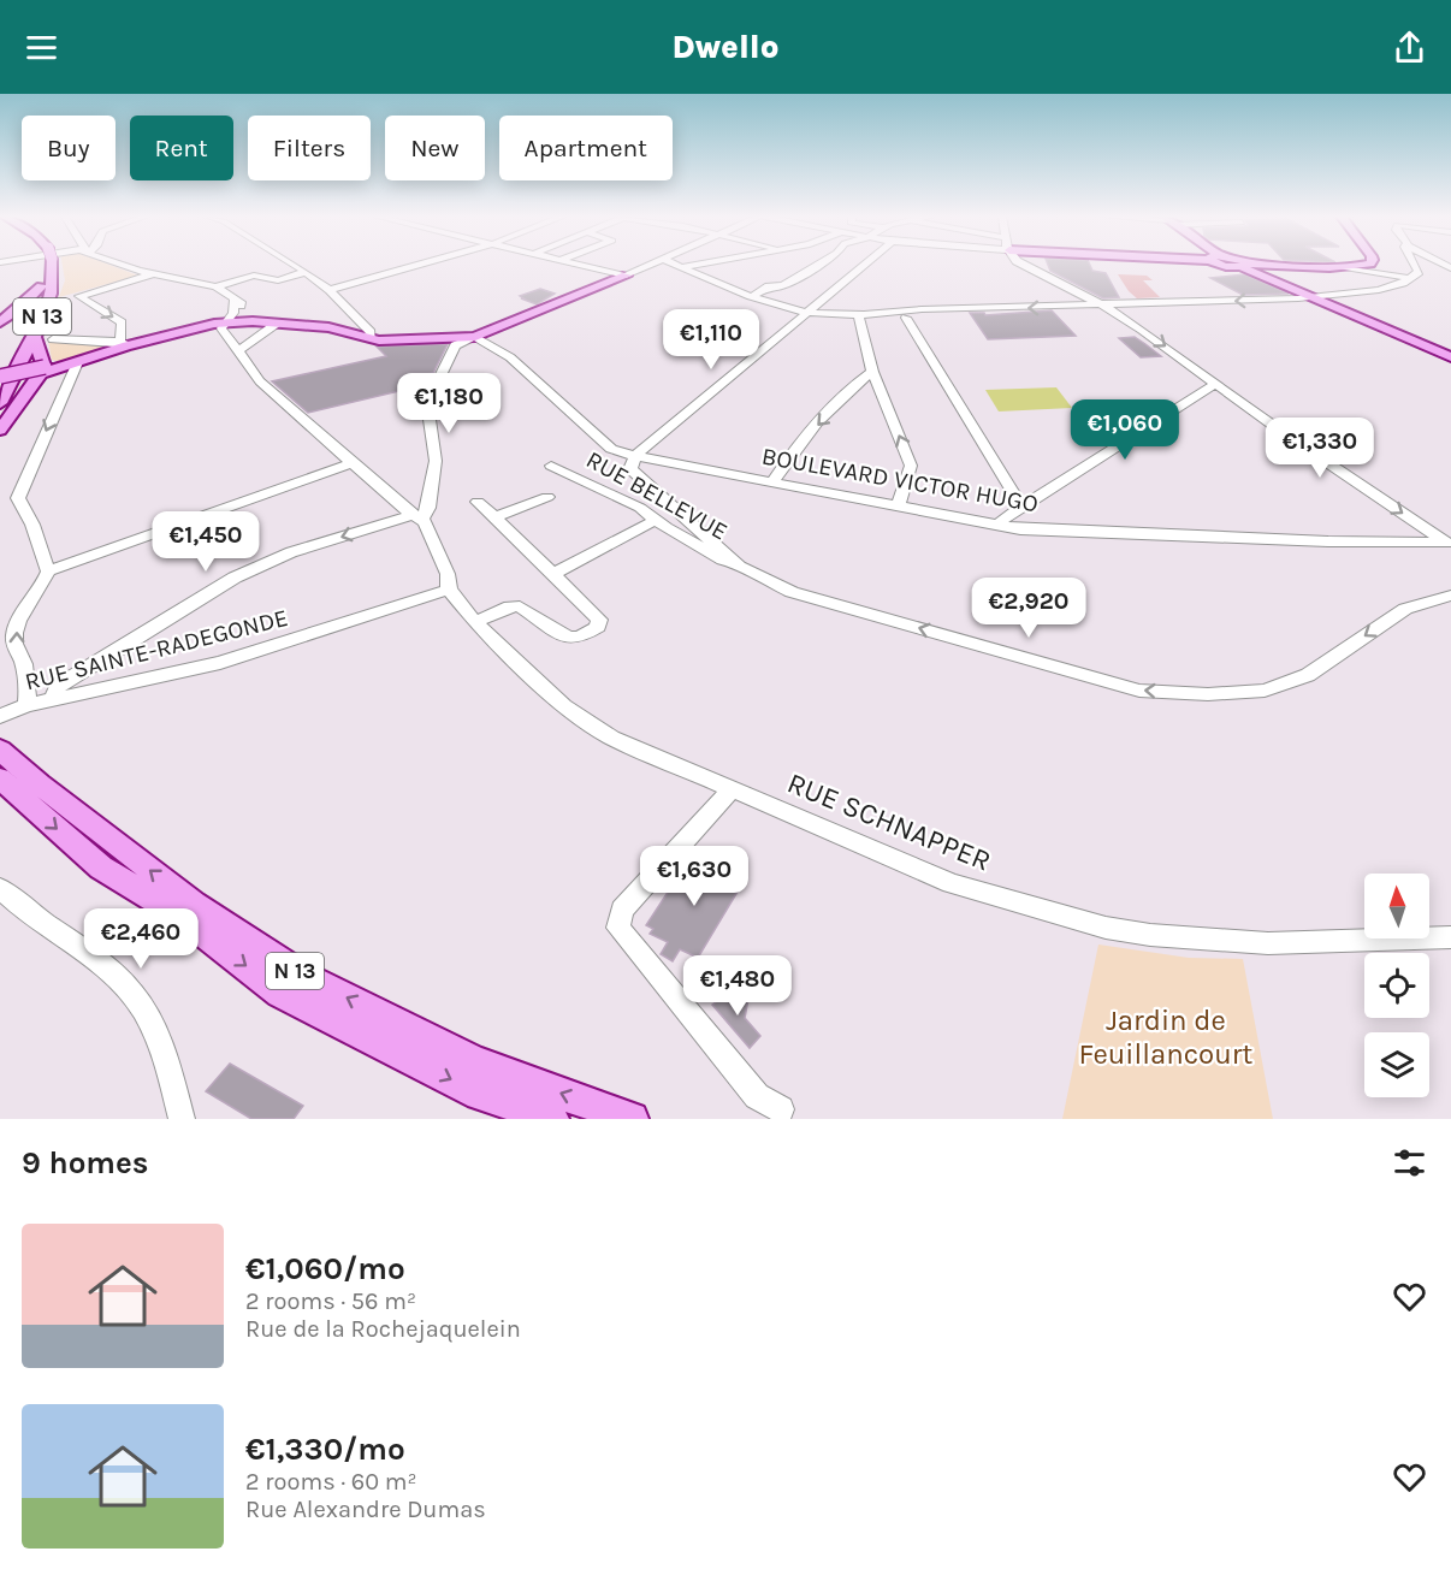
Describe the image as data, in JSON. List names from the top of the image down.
{
  "streets": {
    "main road": ["N 13"],
    "street": [
      "BOULEVARD VICTOR HUGO",
      "RUE BELLEVUE",
      "RUE SAINTE-RADEGONDE",
      "RUE SCHNAPPER"
    ]
  },
  "crossings": [
    ["RUE SAINTE-RADEGONDE", "RUE SCHNAPPER"]
  ],
  "one_way": ["RUE BELLEVUE"],
  "parks": ["Jardin de Feuillancourt"],
  "north": "top",
  "page": {
    "header": "Dwello",
    "chip": [
      "Buy",
      "Rent",
      "Filters",
      "New",
      "Apartment"
    ],
    "price": [
      "€1,110",
      "€1,180",
      "€1,060",
      "€1,330",
      "€1,450",
      "€2,920",
      "€1,630",
      "€2,460",
      "€1,480"
    ],
    "heading": "9 homes",
    "list": [
      {
        "name": "€1,060/mo",
        "note": "2 rooms · 56 m² · Rue de la Rochejaquelein"
      },
      {
        "name": "€1,330/mo",
        "note": "2 rooms · 60 m² · Rue Alexandre Dumas"
      }
    ]
  }
}
